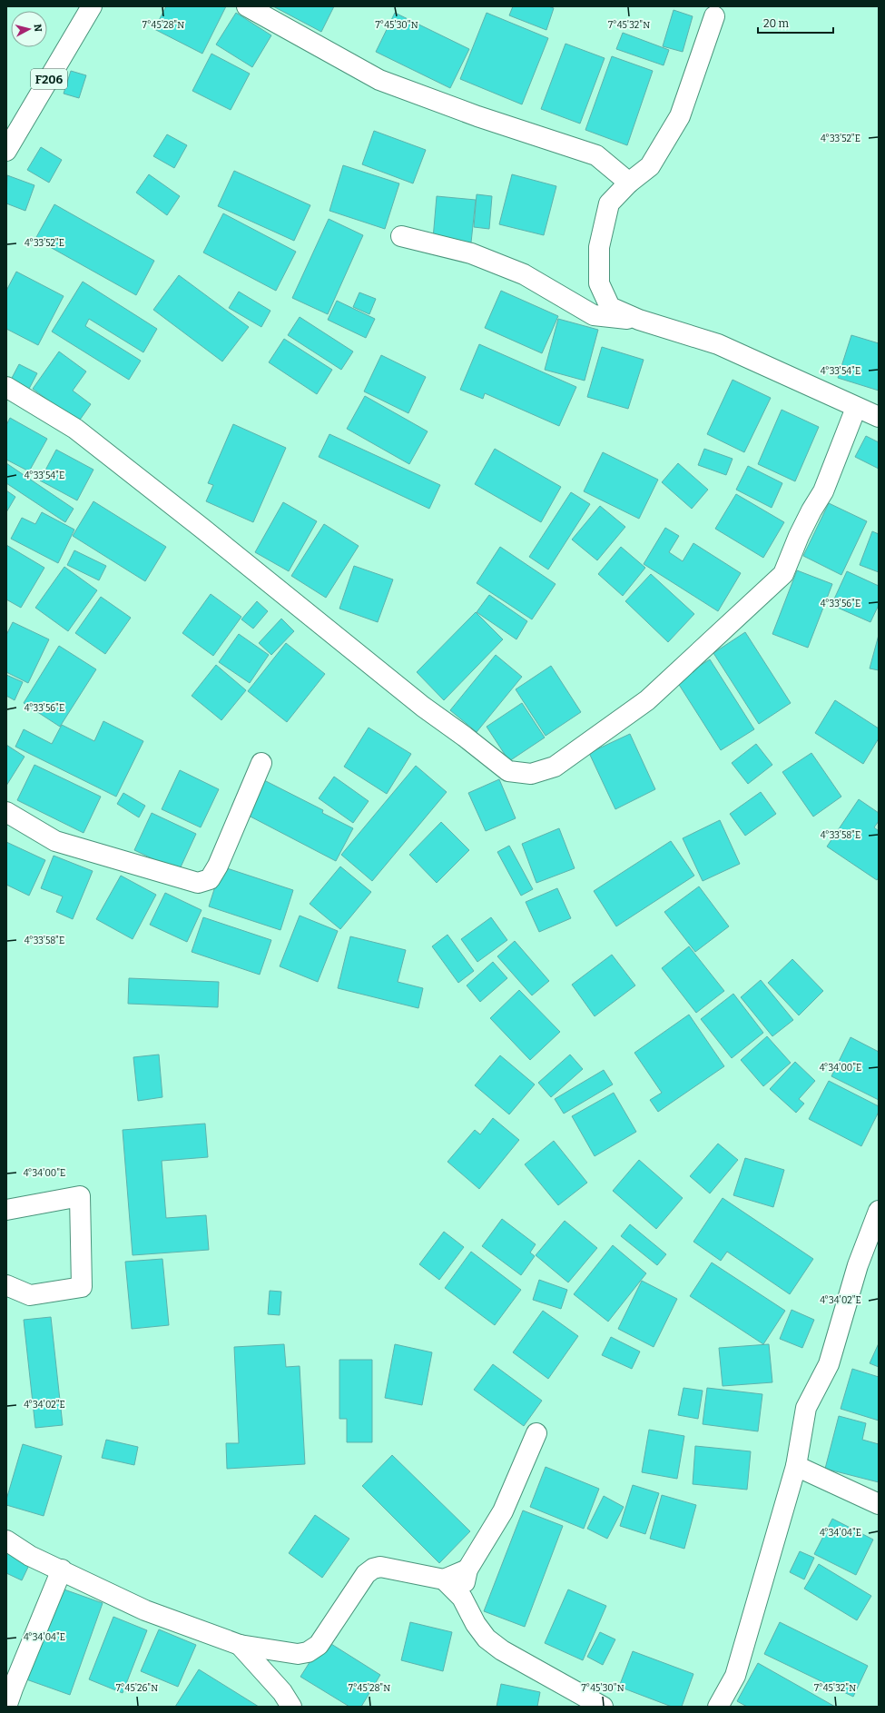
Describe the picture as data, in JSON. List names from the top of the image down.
{
  "streets": {
    "street": ["F206"]
  },
  "scale_bar": "20 m",
  "north": "right",
  "coordinates": [
    "7°45'28\"N",
    "7°45'30\"N",
    "7°45'32\"N",
    "4°33'52\"E",
    "4°33'54\"E",
    "4°33'56\"E",
    "4°33'58\"E",
    "4°34'00\"E",
    "4°34'02\"E",
    "4°34'04\"E",
    "7°45'26\"N"
  ]
}
